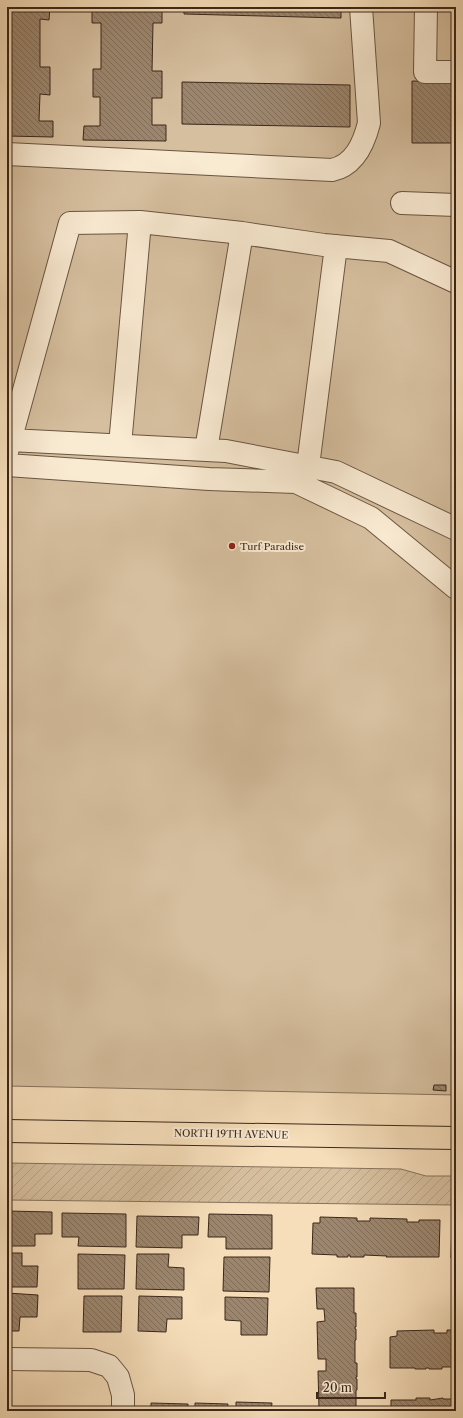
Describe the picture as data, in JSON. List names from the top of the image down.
{
  "streets": {
    "main road": ["NORTH 19TH AVENUE"]
  },
  "places": ["Turf Paradise"],
  "scale_bar": "20 m"
}
